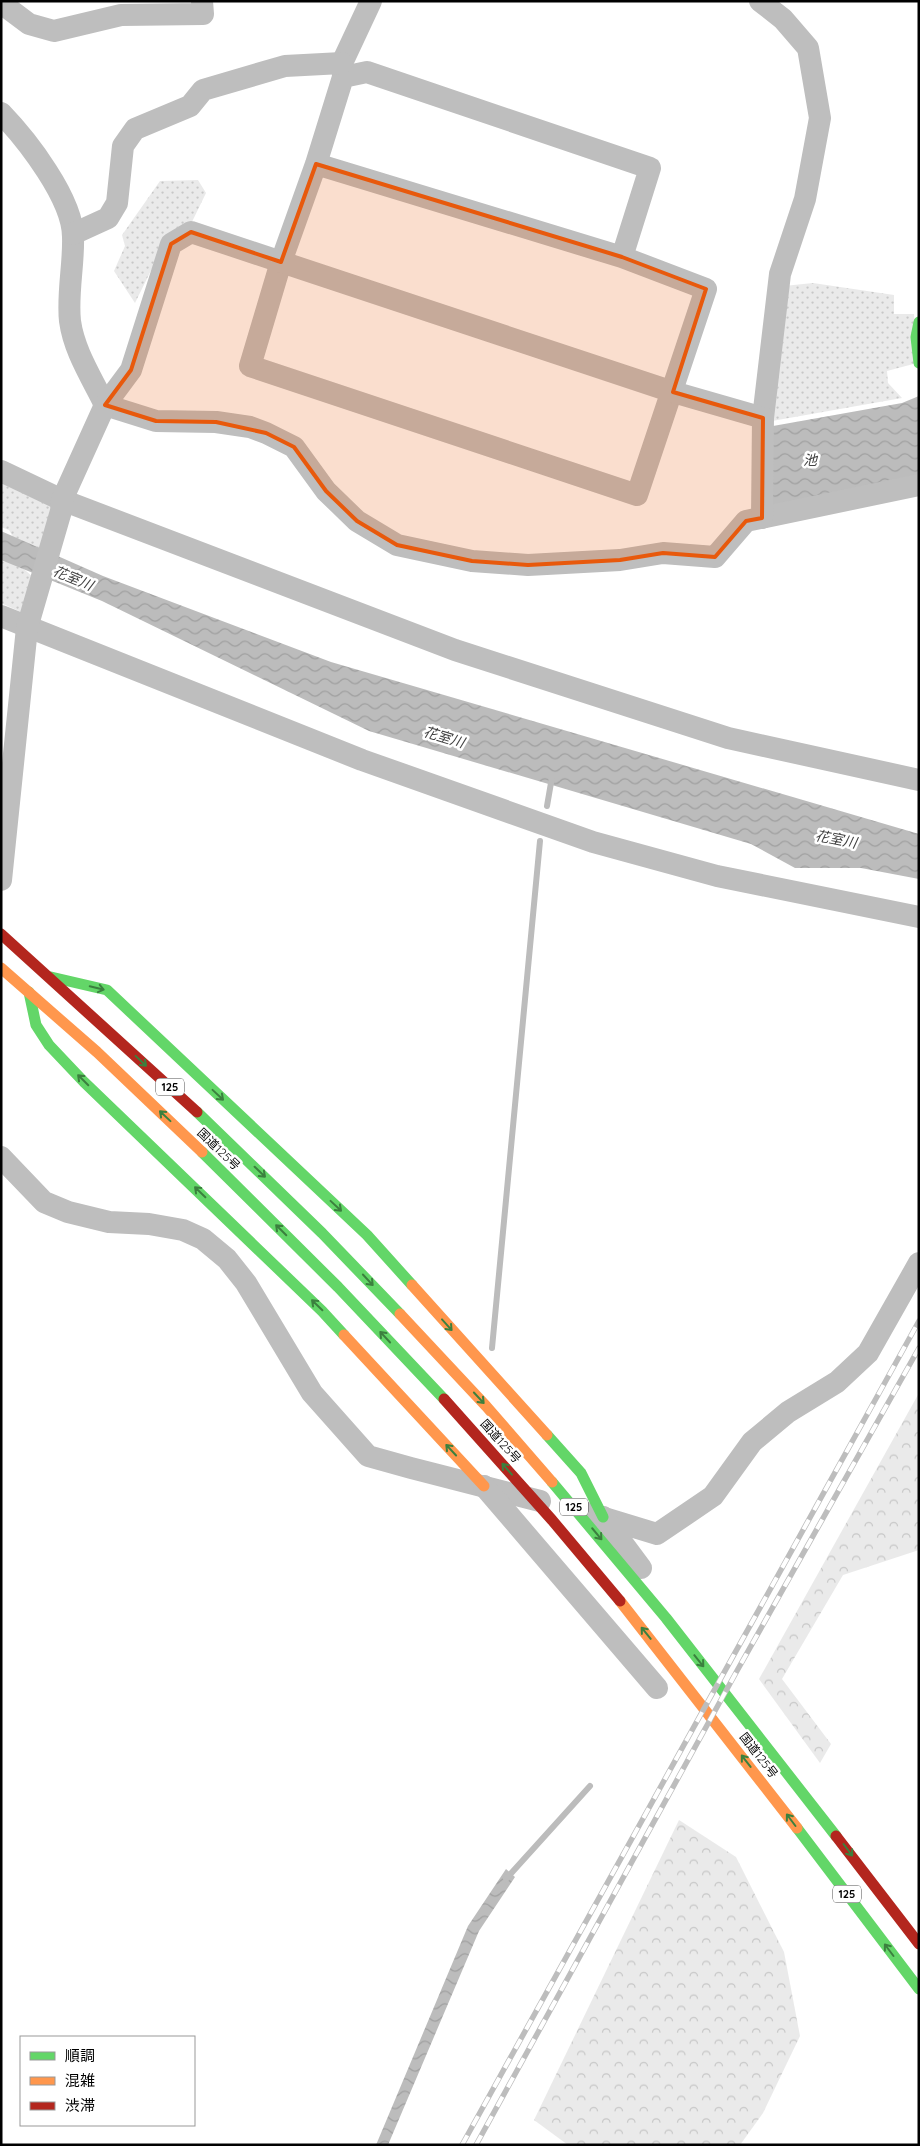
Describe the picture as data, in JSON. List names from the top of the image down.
{
  "streets": {
    "main road": ["125", "国道125号"]
  },
  "water": ["池", "花室川"],
  "legend": ["順調", "混雑", "渋滞"]
}
